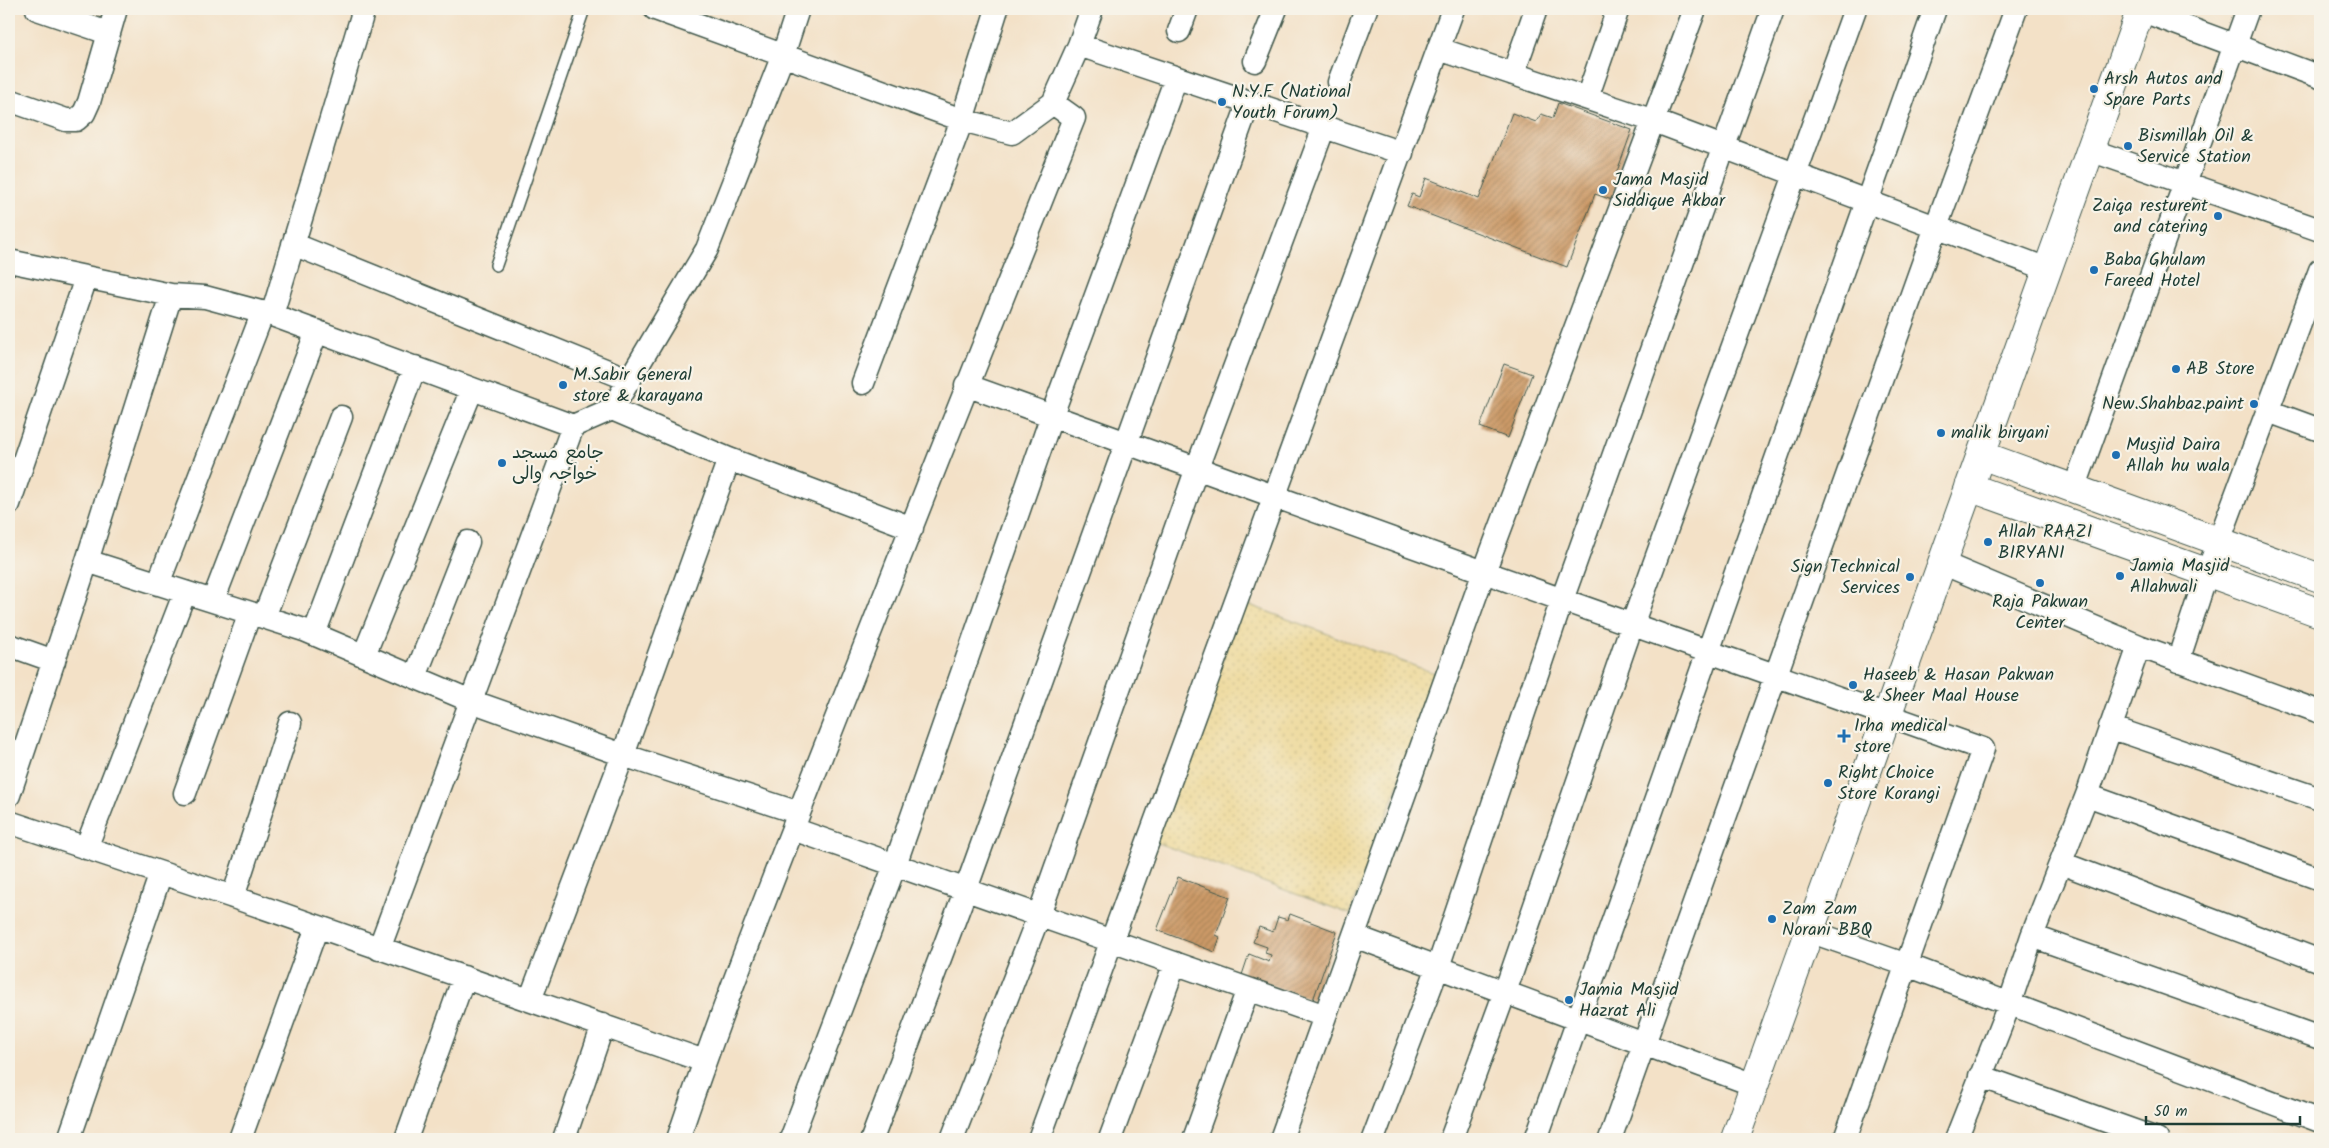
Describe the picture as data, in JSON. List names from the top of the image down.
{
  "places": {
    "other": [
      "Arsh Autos and Spare Parts",
      "N.Y.F (National Youth Forum)",
      "Bismillah Oil & Service Station",
      "Jama Masjid Siddique Akbar",
      "Zaiqa resturent and catering",
      "Baba Ghulam Fareed Hotel",
      "AB Store",
      "M.Sabir General store & karayana",
      "New.Shahbaz.paint",
      "malik biryani",
      "Musjid Daira Allah hu wala",
      "جامع مسجد خواجہ والی",
      "Allah RAAZI BIRYANI",
      "Jamia Masjid Allahwali",
      "Sign Technical Services",
      "Raja Pakwan Center",
      "Haseeb & Hasan Pakwan & Sheer Maal House",
      "Right Choice Store Korangi",
      "Zam Zam Norani BBQ",
      "Jamia Masjid Hazrat Ali"
    ],
    "health": ["Irha medical store"]
  },
  "scale_bar": "50 m"
}
